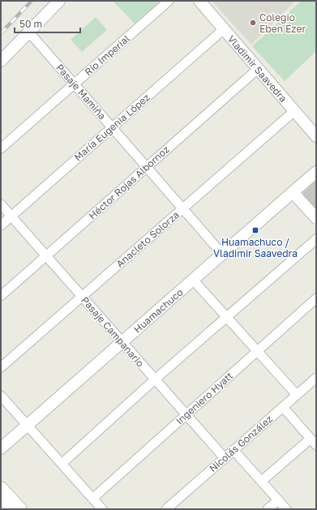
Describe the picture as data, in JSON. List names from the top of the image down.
{
  "streets": {
    "street": [
      "Río Imperial",
      "Vladimir Saavedra",
      "Pasaje Mamiña",
      "María Eugenia López",
      "Héctor Rojas Albornoz",
      "Anacleto Solorza",
      "Huamachuco",
      "Pasaje Campanario",
      "Ingeniero Hyatt",
      "Nicolás González"
    ]
  },
  "crossings": [
    ["Río Imperial", "Pasaje Mamiña"],
    ["Vladimir Saavedra", "María Eugenia López"],
    ["Vladimir Saavedra", "Héctor Rojas Albornoz"],
    ["Vladimir Saavedra", "Anacleto Solorza"],
    ["Pasaje Mamiña", "María Eugenia López"],
    ["Pasaje Mamiña", "Héctor Rojas Albornoz"],
    ["Pasaje Mamiña", "Anacleto Solorza"],
    ["Pasaje Mamiña", "Huamachuco"],
    ["María Eugenia López", "Pasaje Campanario"],
    ["Héctor Rojas Albornoz", "Pasaje Campanario"],
    ["Anacleto Solorza", "Pasaje Campanario"],
    ["Huamachuco", "Pasaje Campanario"],
    ["Pasaje Campanario", "Ingeniero Hyatt"],
    ["Pasaje Campanario", "Nicolás González"]
  ],
  "places": {
    "other": ["Colegio Eben Ezer"],
    "transit": ["Huamachuco / Vladimir Saavedra"]
  },
  "scale_bar": "50 m"
}
